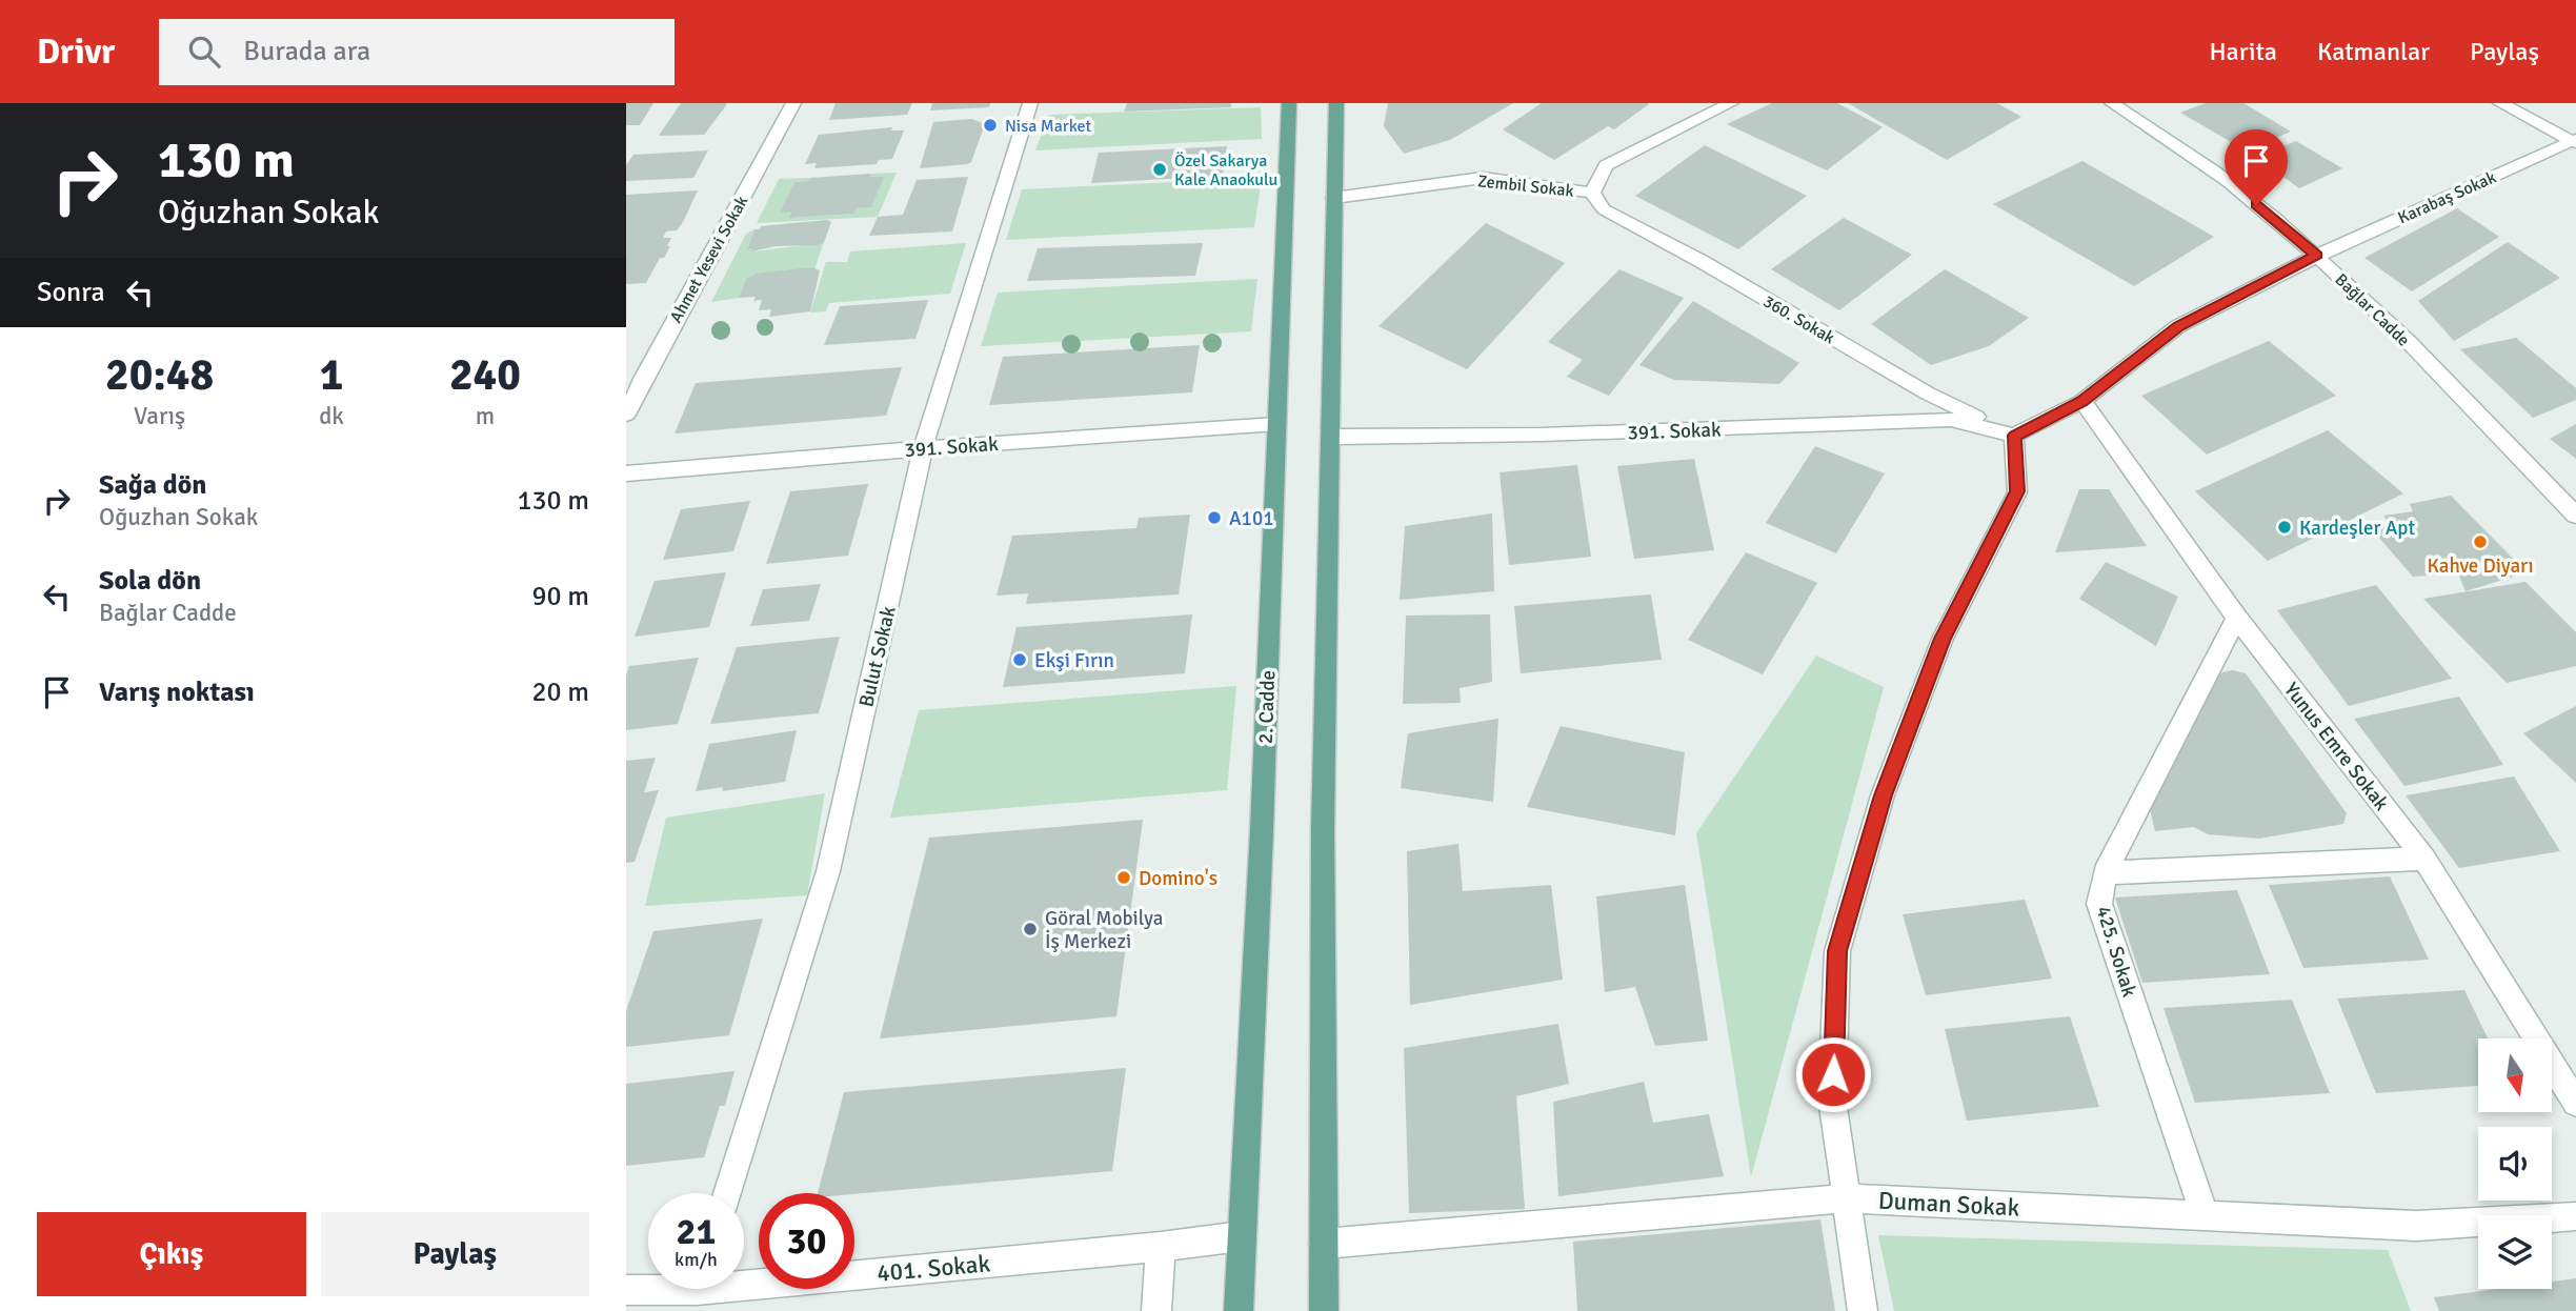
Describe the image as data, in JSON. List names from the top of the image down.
{
  "streets": {
    "main road": ["2. Cadde"],
    "street": [
      "Zembil Sokak",
      "Karabaş Sokak",
      "Ahmet Yesevi Sokak",
      "Bağlar Cadde",
      "360. Sokak",
      "391. Sokak",
      "Bulut Sokak",
      "Yunus Emre Sokak",
      "425. Sokak",
      "Duman Sokak",
      "401. Sokak"
    ]
  },
  "crossings": [
    ["Zembil Sokak", "360. Sokak"],
    ["Karabaş Sokak", "Bağlar Cadde"],
    ["Karabaş Sokak", "360. Sokak"],
    ["Karabaş Sokak", "391. Sokak"],
    ["Karabaş Sokak", "Yunus Emre Sokak"],
    ["360. Sokak", "391. Sokak"],
    ["391. Sokak", "Bulut Sokak"],
    ["391. Sokak", "2. Cadde"],
    ["2. Cadde", "401. Sokak"],
    ["Yunus Emre Sokak", "425. Sokak"],
    ["425. Sokak", "Duman Sokak"]
  ],
  "places": [
    "Nisa Market",
    "Özel Sakarya Kale Anaokulu",
    "A101",
    "Kardeşler Apt",
    "Kahve Diyarı",
    "Ekşi Fırın",
    "Domino's",
    "Göral Mobilya İş Merkezi"
  ],
  "north": "bottom",
  "page": {
    "header": "Drivr",
    "search": "Burada ara",
    "nav": ["Harita", "Katmanlar", "Paylaş"],
    "turn": ["130 m", "Oğuzhan Sokak"],
    "then": "Sonra",
    "eta": [
      "20:48",
      "Varış",
      "1",
      "dk",
      "240",
      "m"
    ],
    "list": [
      {
        "name": "Sağa dön",
        "note": "Oğuzhan Sokak",
        "value": "130 m"
      },
      {
        "name": "Sola dön",
        "note": "Bağlar Cadde",
        "value": "90 m"
      },
      {
        "name": "Varış noktası",
        "value": "20 m"
      }
    ],
    "speed": "21 km/h",
    "limit": "30",
    "buttons": ["Çıkış", "Paylaş"]
  }
}
